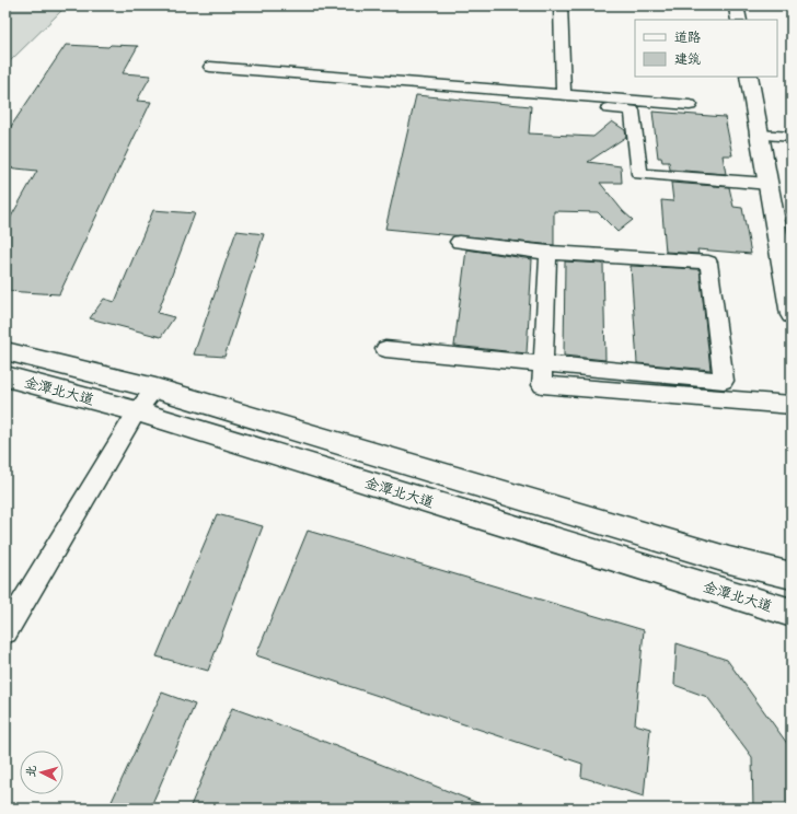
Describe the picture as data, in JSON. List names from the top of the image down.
{
  "streets": {
    "main road": ["金潭北大道"]
  },
  "legend": ["道路", "建筑"],
  "north": "left"
}
